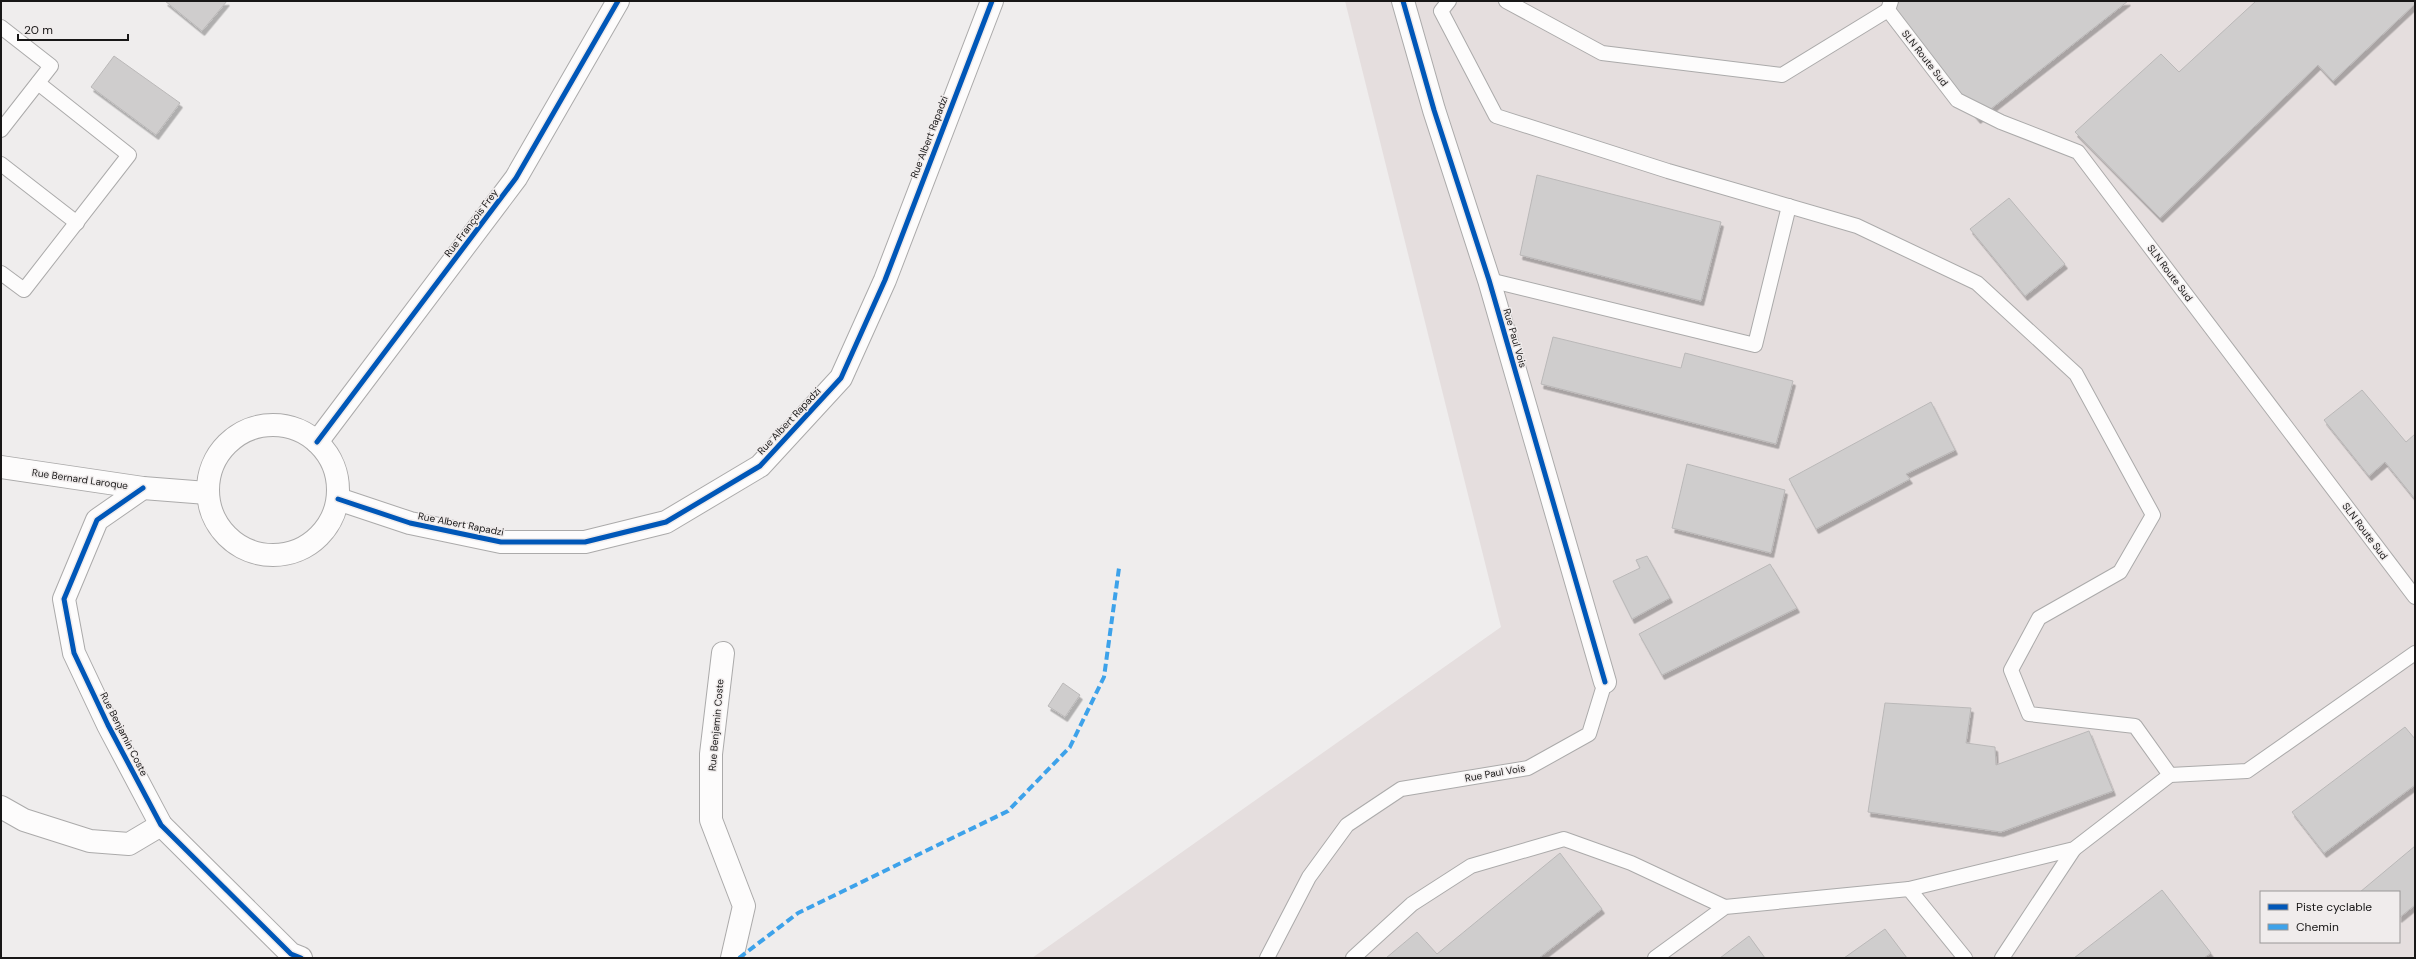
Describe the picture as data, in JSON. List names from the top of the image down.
{
  "streets": {
    "street": [
      "Rue Albert Rapadzi",
      "Rue François Frey",
      "Rue Paul Vois",
      "Rue Bernard Laroque",
      "Rue Benjamin Coste"
    ],
    "lane": ["SLN Route Sud"]
  },
  "crossings": [
    ["Rue Albert Rapadzi", "Rue François Frey"],
    ["Rue Albert Rapadzi", "Rue Bernard Laroque"],
    ["Rue François Frey", "Rue Bernard Laroque"],
    ["Rue Bernard Laroque", "Rue Benjamin Coste"]
  ],
  "legend": ["Piste cyclable", "Chemin"],
  "scale_bar": "20 m"
}
